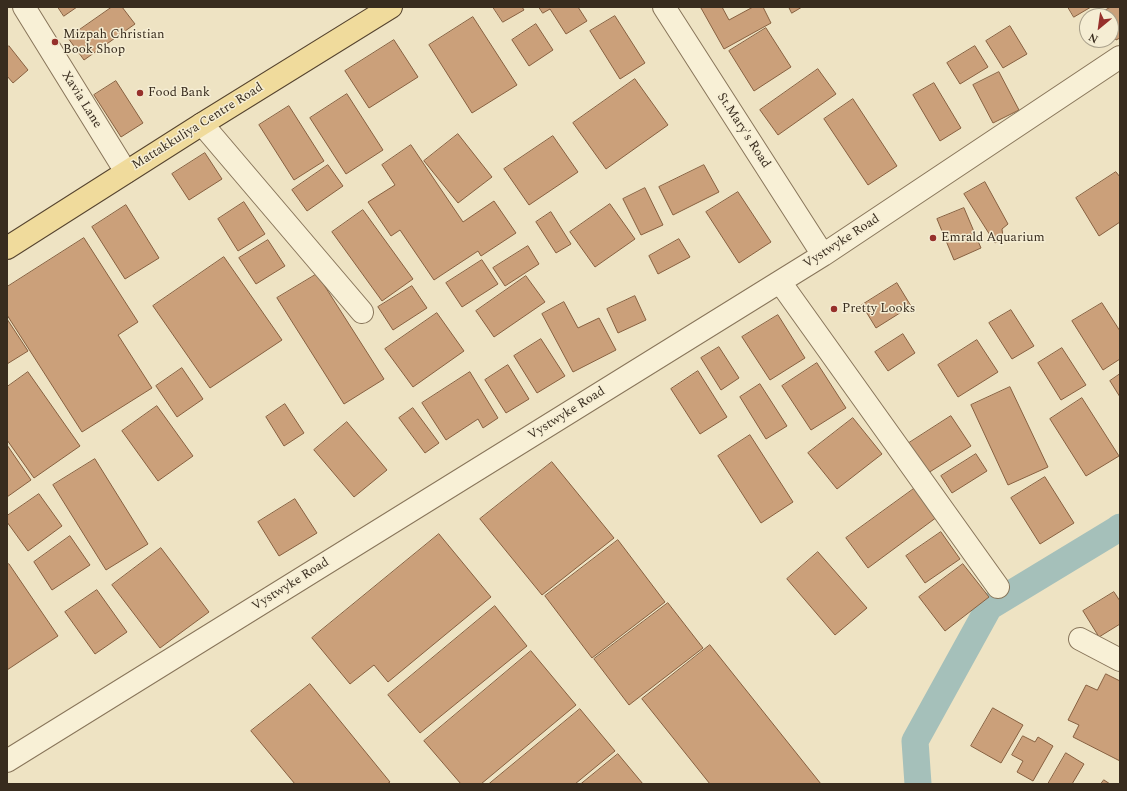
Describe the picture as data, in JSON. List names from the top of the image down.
{
  "streets": {
    "main road": ["Mattakkuliya Centre Road"],
    "street": ["Xavia Lane", "St.Mary's Road", "Vystwyke Road"]
  },
  "crossings": [
    ["Xavia Lane", "Mattakkuliya Centre Road"],
    ["St.Mary's Road", "Vystwyke Road"]
  ],
  "places": [
    "Mizpah Christian Book Shop",
    "Food Bank",
    "Emrald Aquarium",
    "Pretty Looks"
  ],
  "north": "bottom left"
}
